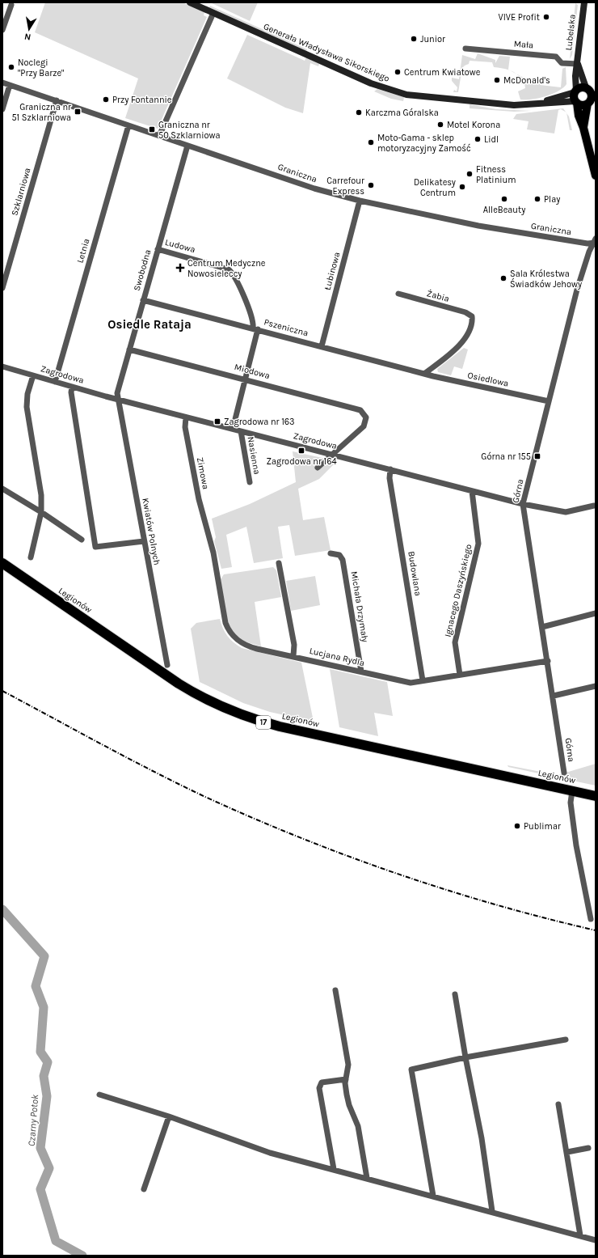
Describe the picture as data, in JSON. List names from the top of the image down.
{
  "streets": {
    "highway": ["Legionów", "17"],
    "street": [
      "Lubelska",
      "Mała",
      "Generała Władysława Sikorskiego",
      "Graniczna",
      "Szklarniowa",
      "Ludowa",
      "Letnia",
      "Swobodna",
      "Łubinowa",
      "Żabia",
      "Pszeniczna",
      "Miodowa",
      "Zagrodowa",
      "Osiedlowa",
      "Nasienna",
      "Zimowa",
      "Górna",
      "Kwiatów Polnych",
      "Budowlana",
      "Ignacego Daszyńskiego",
      "Michała Drzymały",
      "Lucjana Rydla"
    ]
  },
  "crossings": [
    ["Lubelska", "Mała"],
    ["Graniczna", "Szklarniowa"],
    ["Graniczna", "Letnia"],
    ["Graniczna", "Swobodna"],
    ["Graniczna", "Łubinowa"],
    ["Graniczna", "Górna"],
    ["Ludowa", "Swobodna"],
    ["Ludowa", "Pszeniczna"],
    ["Letnia", "Zagrodowa"],
    ["Swobodna", "Pszeniczna"],
    ["Swobodna", "Miodowa"],
    ["Swobodna", "Zagrodowa"],
    ["Swobodna", "Kwiatów Polnych"],
    ["Łubinowa", "Pszeniczna"],
    ["Żabia", "Pszeniczna"],
    ["Żabia", "Osiedlowa"],
    ["Pszeniczna", "Osiedlowa"],
    ["Miodowa", "Zagrodowa"],
    ["Zagrodowa", "Nasienna"],
    ["Zagrodowa", "Zimowa"],
    ["Zagrodowa", "Górna"],
    ["Zagrodowa", "Kwiatów Polnych"],
    ["Zagrodowa", "Budowlana"],
    ["Zagrodowa", "Ignacego Daszyńskiego"],
    ["Osiedlowa", "Górna"],
    ["Zimowa", "Lucjana Rydla"],
    ["Górna", "Lucjana Rydla"],
    ["Budowlana", "Lucjana Rydla"],
    ["Ignacego Daszyńskiego", "Lucjana Rydla"],
    ["Michała Drzymały", "Lucjana Rydla"]
  ],
  "districts": ["Osiedle Rataja"],
  "water": ["Czarny Potok"],
  "places": {
    "other": [
      "VIVE Profit",
      "Junior",
      "Noclegi \"Przy Barze\"",
      "Centrum Kwiatowe",
      "McDonald's",
      "Przy Fontannie",
      "Karczma Góralska",
      "Motel Korona",
      "Lidl",
      "Moto-Gama - sklep motoryzacyjny Zamość",
      "Fitness Platinium",
      "Carrefour Express",
      "Delikatesy Centrum",
      "AlleBeauty",
      "Play",
      "Sala Królestwa Świadków Jehowy",
      "Publimar"
    ],
    "transit": [
      "Graniczna nr 51 Szklarniowa",
      "Graniczna nr 50 Szklarniowa",
      "Zagrodowa nr 163",
      "Zagrodowa nr 164",
      "Górna nr 155"
    ],
    "health": ["Centrum Medyczne Nowosieleccy"]
  },
  "north": "bottom"
}
